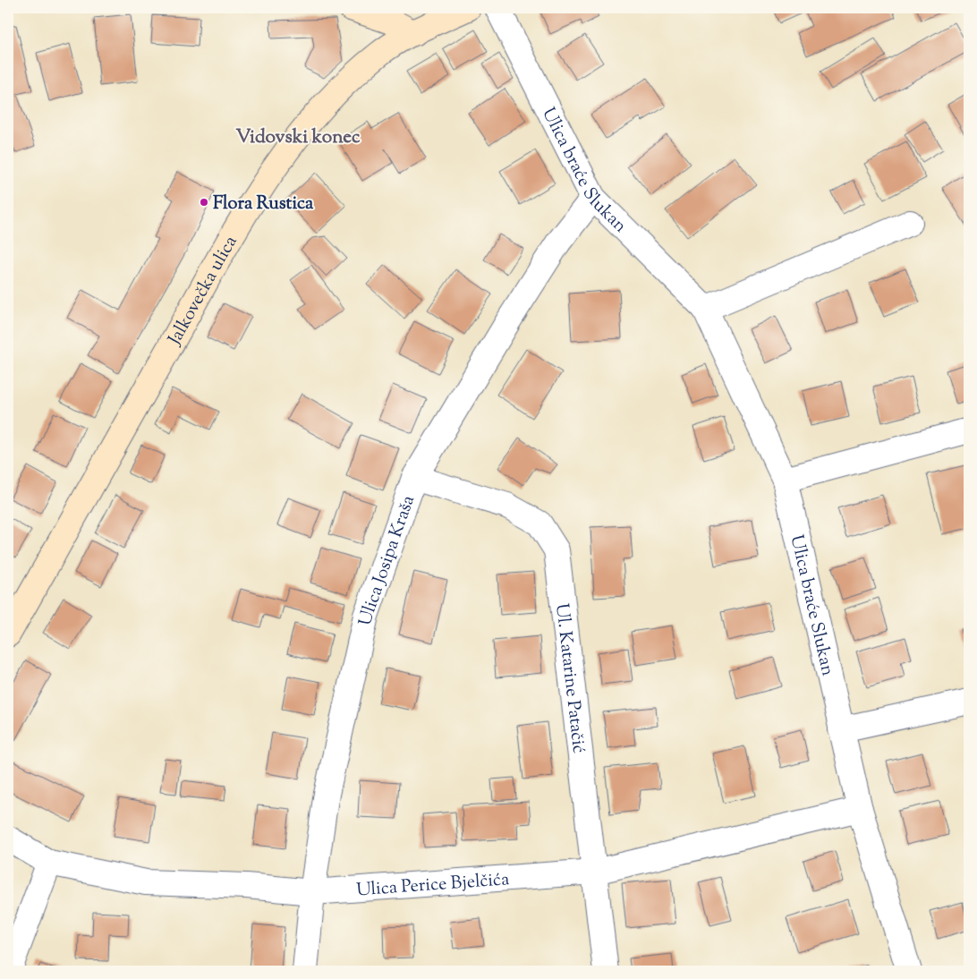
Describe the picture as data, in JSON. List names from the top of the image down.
{
  "streets": {
    "main road": ["Jalkovečka ulica"],
    "street": [
      "Ulica braće Slukan",
      "Ulica Josipa Kraša",
      "Ul. Katarine Patačić",
      "Ulica Perice Bjelčića"
    ]
  },
  "crossings": [
    ["Ulica braće Slukan", "Ulica Josipa Kraša"],
    ["Ulica braće Slukan", "Ulica Perice Bjelčića"],
    ["Ulica Josipa Kraša", "Ul. Katarine Patačić"],
    ["Ulica Josipa Kraša", "Ulica Perice Bjelčića"],
    ["Ul. Katarine Patačić", "Ulica Perice Bjelčića"]
  ],
  "districts": ["Vidovski konec"],
  "places": ["Flora Rustica"]
}
